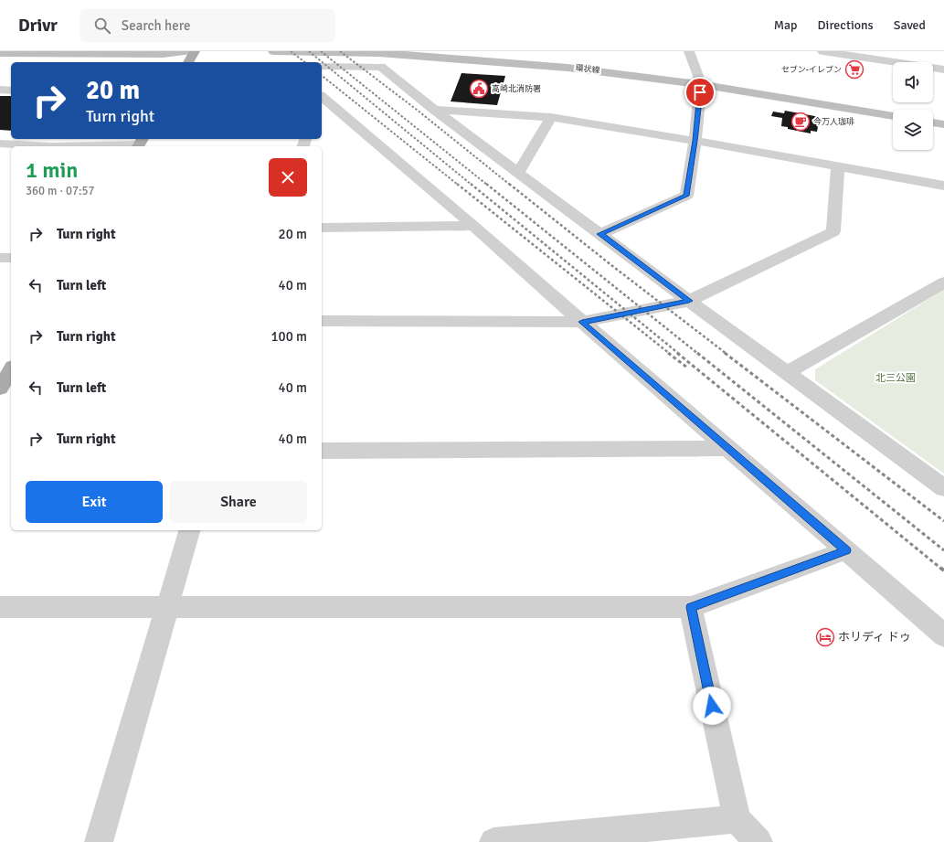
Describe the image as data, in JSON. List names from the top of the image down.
{
  "streets": {
    "street": ["環状線"]
  },
  "parks": ["北三公園"],
  "places": {
    "supermarket": ["セブン-イレブン"],
    "public building": ["高崎北消防署"],
    "cafe": ["今万人珈琲"],
    "hotel": ["ホリディ ドゥ"]
  },
  "page": {
    "header": "Drivr",
    "search": "Search here",
    "nav": ["Map", "Directions", "Saved"],
    "turn": ["20 m", "Turn right"],
    "heading": ["1 min", "360 m · 07:57"],
    "list": [
      {
        "name": "Turn right",
        "value": "20 m"
      },
      {
        "name": "Turn left",
        "value": "40 m"
      },
      {
        "name": "Turn right",
        "value": "100 m"
      },
      {
        "name": "Turn left",
        "value": "40 m"
      },
      {
        "name": "Turn right",
        "value": "40 m"
      }
    ],
    "buttons": ["Exit", "Share"]
  }
}
